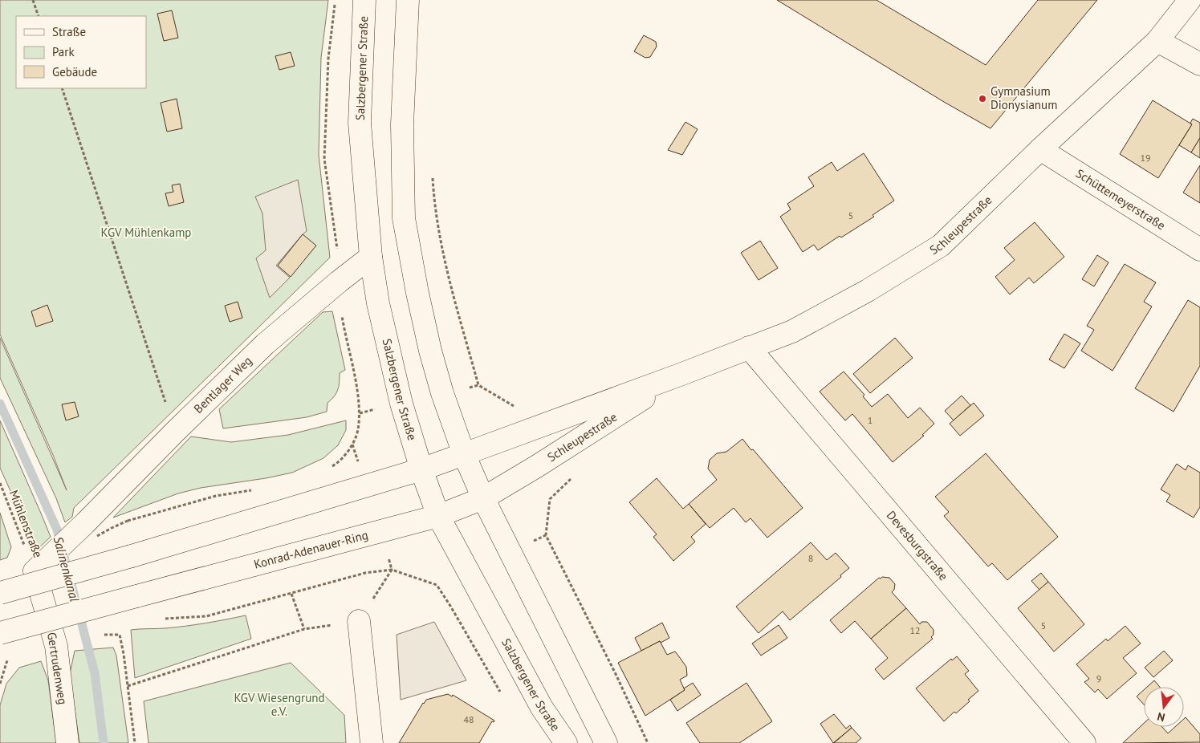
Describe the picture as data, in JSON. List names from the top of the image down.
{
  "streets": {
    "main road": [
      "Salzbergener Straße",
      "Schüttemeyerstraße",
      "Schleupestraße",
      "Bentlager Weg",
      "Devesburgstraße",
      "Konrad-Adenauer-Ring",
      "Gertrudenweg"
    ],
    "path": ["Mühlenstraße"]
  },
  "crossings": [
    ["Salzbergener Straße", "Bentlager Weg"],
    ["Salzbergener Straße", "Konrad-Adenauer-Ring"],
    ["Schüttemeyerstraße", "Schleupestraße"],
    ["Schleupestraße", "Devesburgstraße"],
    ["Schleupestraße", "Konrad-Adenauer-Ring"],
    ["Bentlager Weg", "Mühlenstraße"],
    ["Bentlager Weg", "Gertrudenweg"],
    ["Mühlenstraße", "Gertrudenweg"]
  ],
  "water": ["Salinenkanal"],
  "parks": ["KGV Mühlenkamp", "KGV Wiesengrund e.V."],
  "places": ["Gymnasium Dionysianum"],
  "house_numbers": [
    "19",
    "5",
    "1",
    "8",
    "5",
    "12",
    "9",
    "48"
  ],
  "legend": ["Straße", "Park", "Gebäude"],
  "north": "bottom"
}
